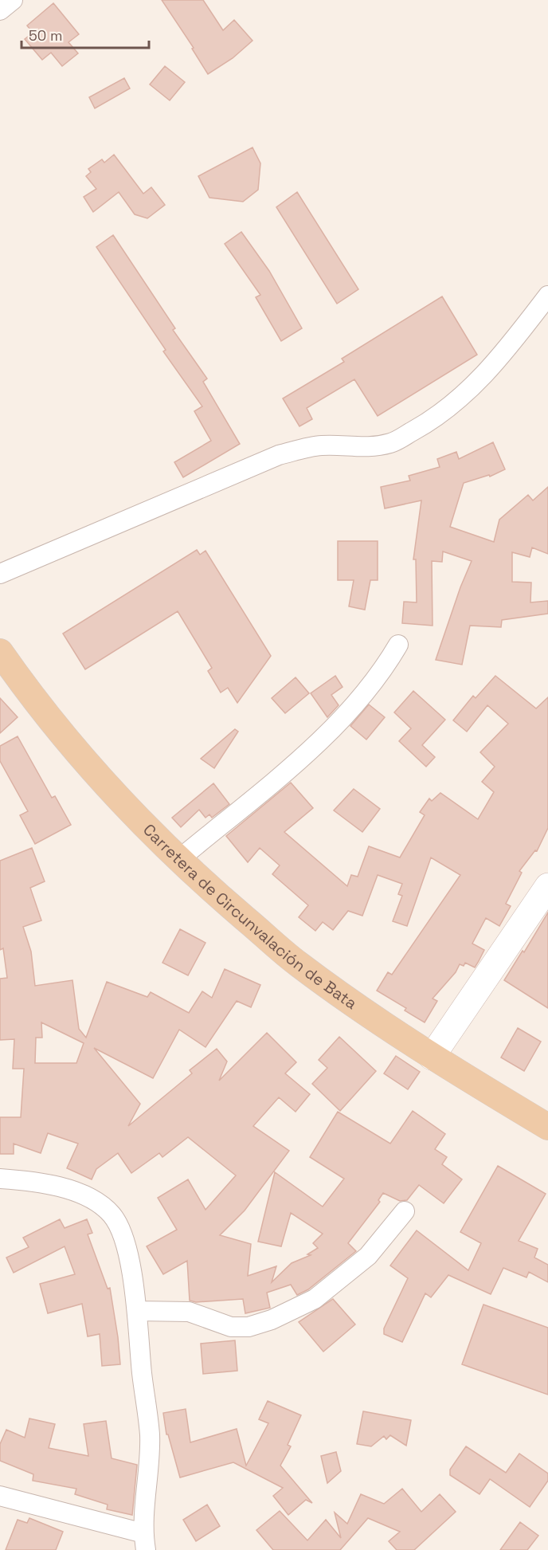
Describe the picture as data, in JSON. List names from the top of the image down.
{
  "streets": {
    "main road": ["Carretera de Circunvalación de Bata"]
  },
  "scale_bar": "50 m"
}
